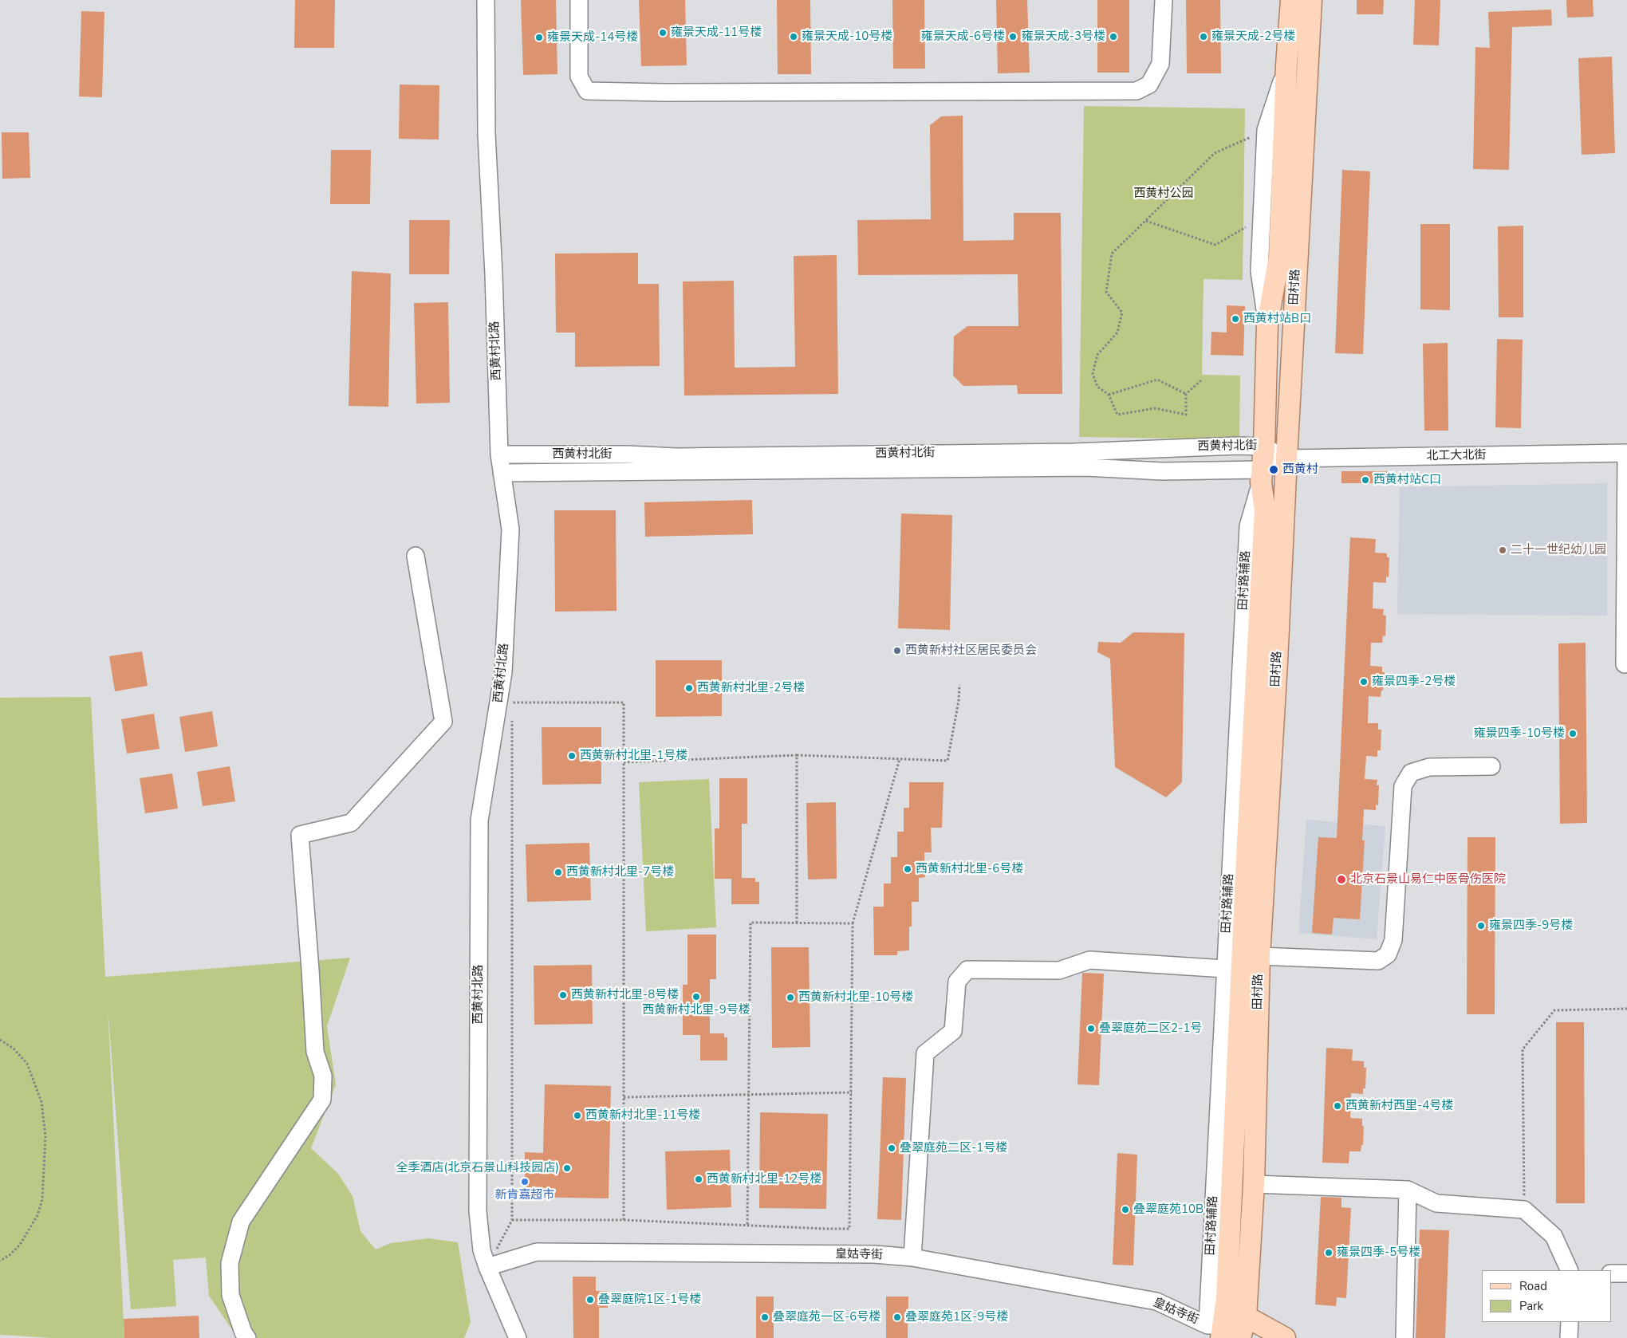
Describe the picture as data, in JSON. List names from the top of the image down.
{
  "streets": {
    "main road": ["田村路"],
    "street": [
      "西黄村北路",
      "西黄村北街",
      "北工大北街",
      "田村路辅路",
      "皇姑寺街"
    ]
  },
  "crossings": [
    ["田村路", "西黄村北街"],
    ["田村路", "北工大北街"],
    ["田村路", "田村路辅路"],
    ["田村路", "皇姑寺街"],
    ["西黄村北路", "西黄村北街"],
    ["西黄村北路", "皇姑寺街"],
    ["西黄村北街", "北工大北街"],
    ["西黄村北街", "田村路辅路"]
  ],
  "parks": ["西黄村公园"],
  "places": [
    "雍景天成-11号楼",
    "雍景天成-10号楼",
    "雍景天成-6号楼",
    "雍景天成-3号楼",
    "雍景天成-2号楼",
    "雍景天成-14号楼",
    "西黄村站B口",
    "西黄村",
    "西黄村站C口",
    "二十一世纪幼儿园",
    "西黄新村社区居民委员会",
    "雍景四季-2号楼",
    "西黄新村北里-2号楼",
    "雍景四季-10号楼",
    "西黄新村北里-1号楼",
    "西黄新村北里-6号楼",
    "西黄新村北里-7号楼",
    "北京石景山易仁中医骨伤医院",
    "雍景四季-9号楼",
    "西黄新村北里-8号楼",
    "西黄新村北里-9号楼",
    "西黄新村北里-10号楼",
    "叠翠庭苑二区2-1号",
    "西黄新村西里-4号楼",
    "西黄新村北里-11号楼",
    "叠翠庭苑二区-1号楼",
    "全季酒店(北京石景山科技园店)",
    "西黄新村北里-12号楼",
    "新肯嘉超市",
    "叠翠庭苑10B",
    "雍景四季-5号楼",
    "叠翠庭院1区-1号楼",
    "叠翠庭苑一区-6号楼",
    "叠翠庭苑1区-9号楼"
  ],
  "legend": ["Road", "Park"]
}
